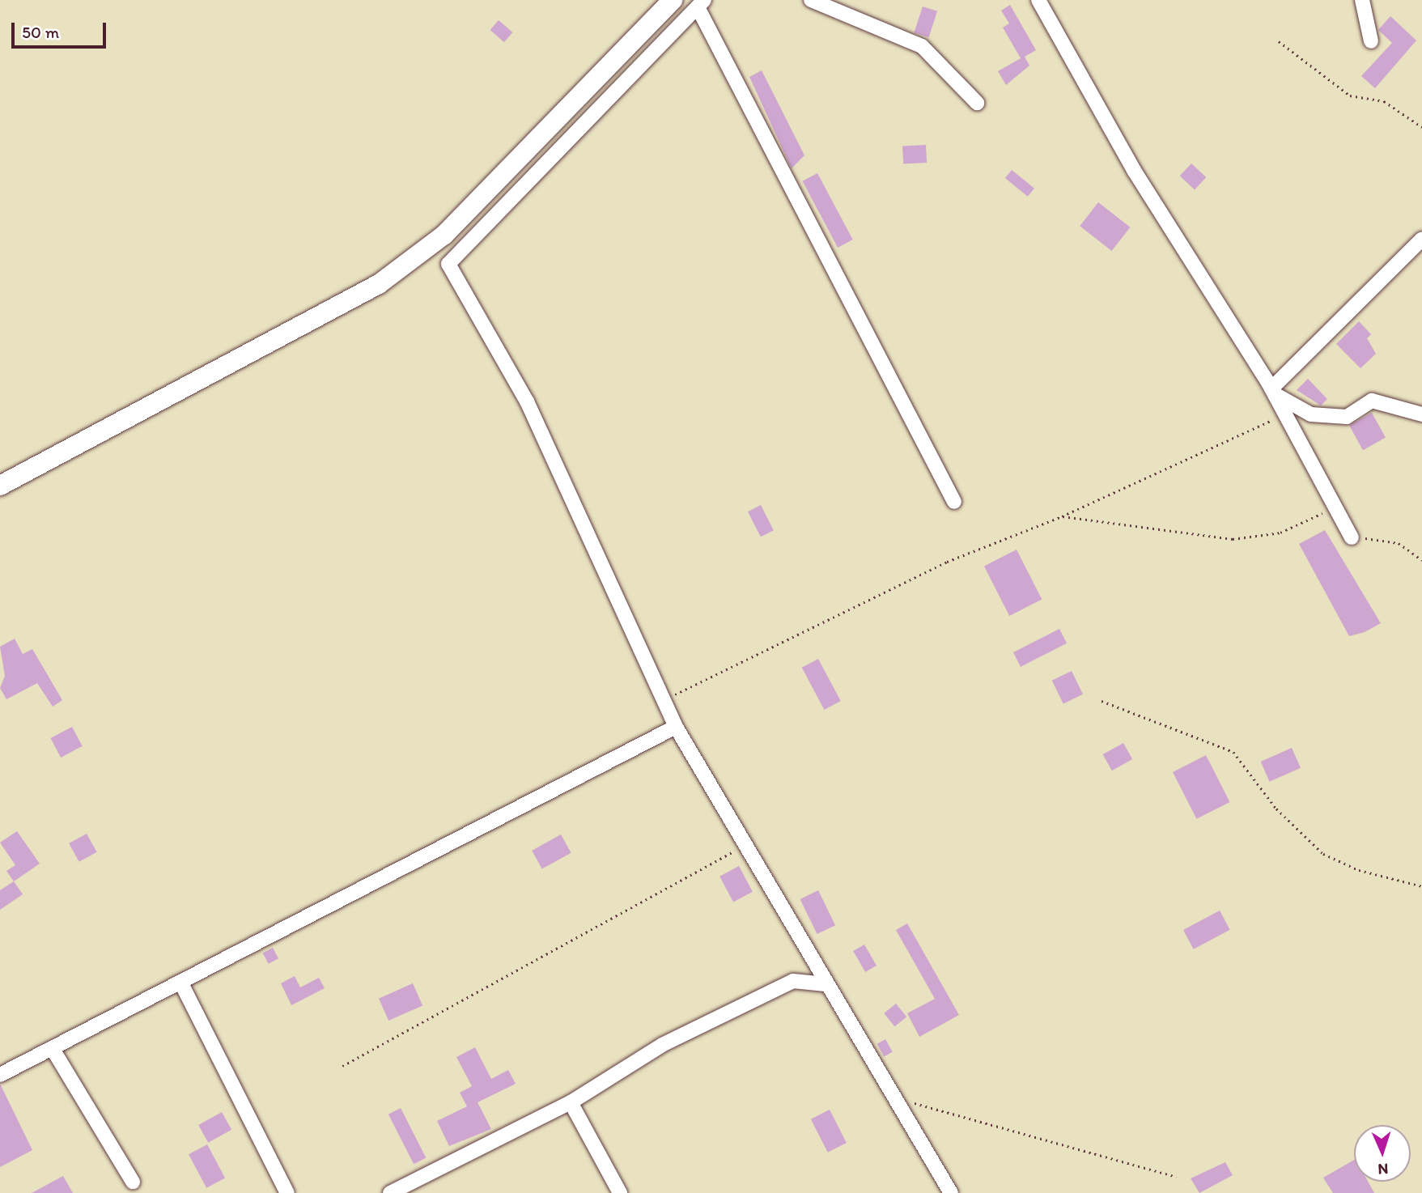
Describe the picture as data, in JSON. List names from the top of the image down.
{
  "scale_bar": "50 m",
  "north": "bottom"
}
